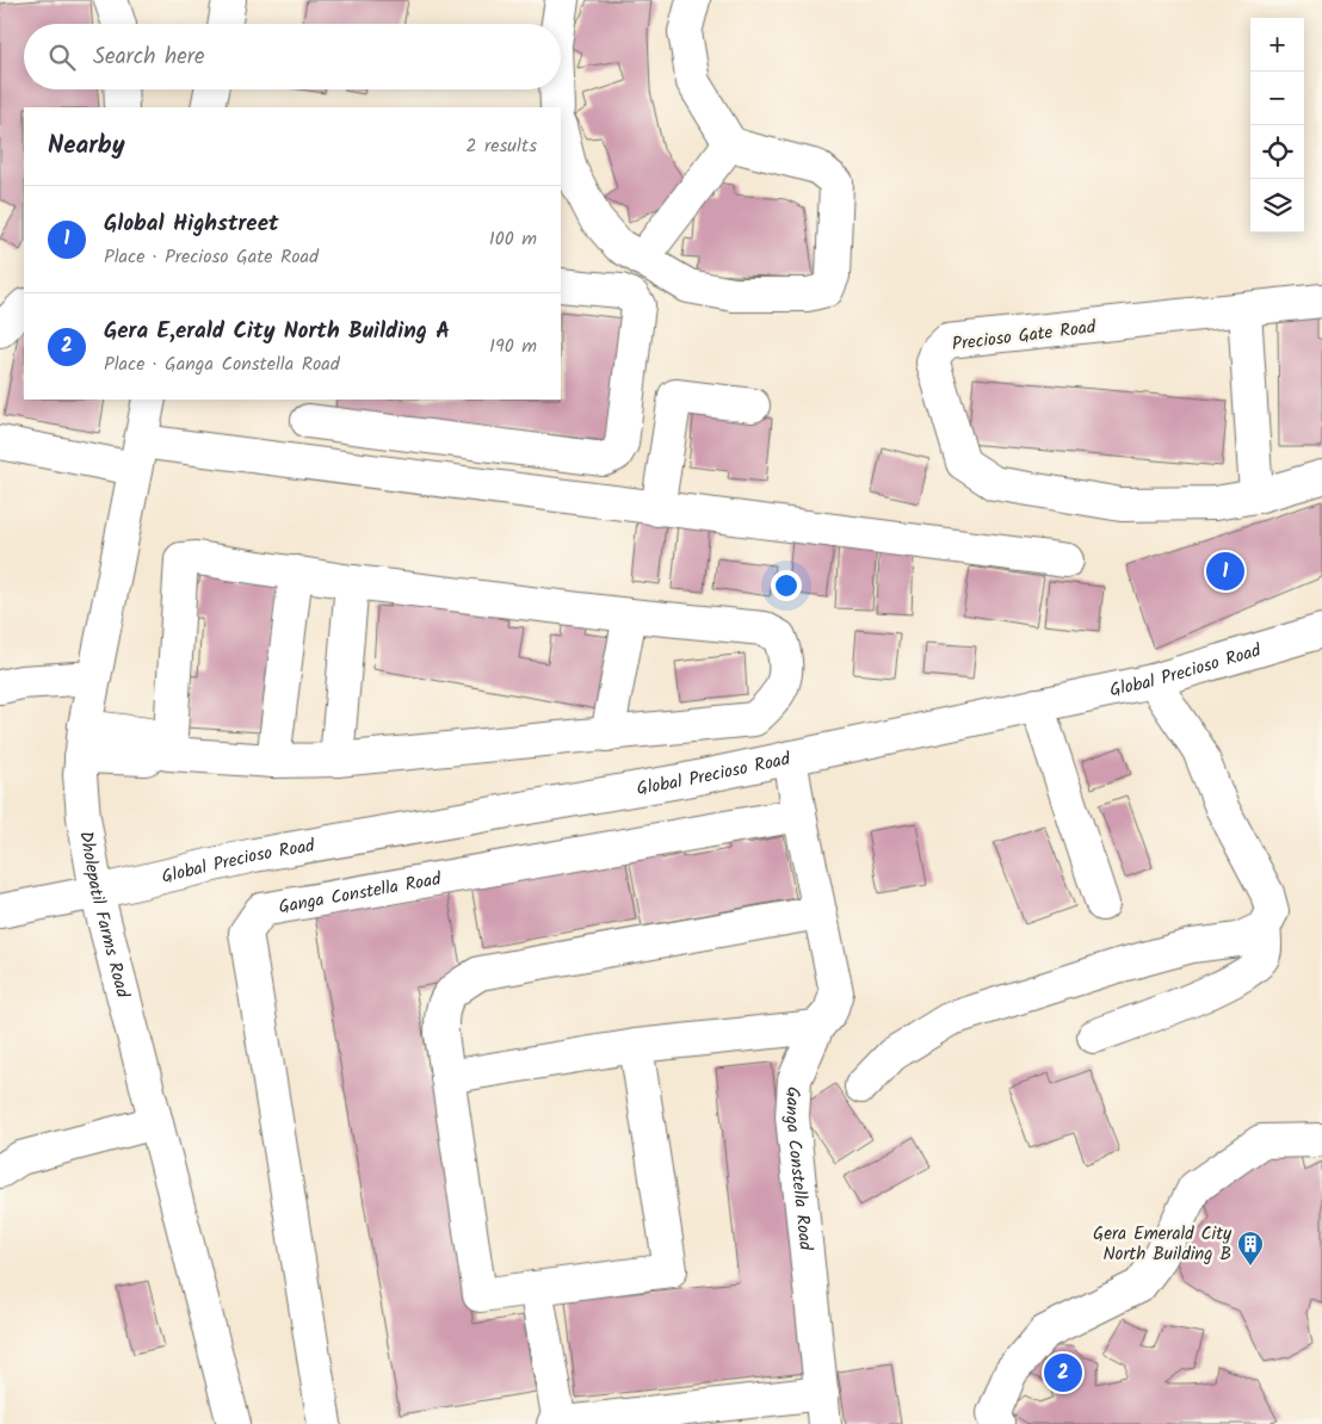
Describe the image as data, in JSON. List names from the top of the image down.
{
  "streets": {
    "street": [
      "Precioso Gate Road",
      "Global Precioso Road",
      "Ganga Constella Road",
      "Dholepatil Farms Road"
    ]
  },
  "crossings": [
    ["Global Precioso Road", "Ganga Constella Road"],
    ["Global Precioso Road", "Dholepatil Farms Road"]
  ],
  "places": {
    "building": ["Gera Emerald City North Building B"]
  },
  "page": {
    "map_buttons": ["+", "−"],
    "search": "Search here",
    "heading": ["Nearby", "2 results"],
    "list": [
      {
        "mark": "1",
        "name": "Global Highstreet",
        "note": "Place · Precioso Gate Road",
        "value": "100 m"
      },
      {
        "mark": "2",
        "name": "Gera E,erald City North Building A",
        "note": "Place · Ganga Constella Road",
        "value": "190 m"
      }
    ],
    "pins": ["1", "2"]
  }
}
